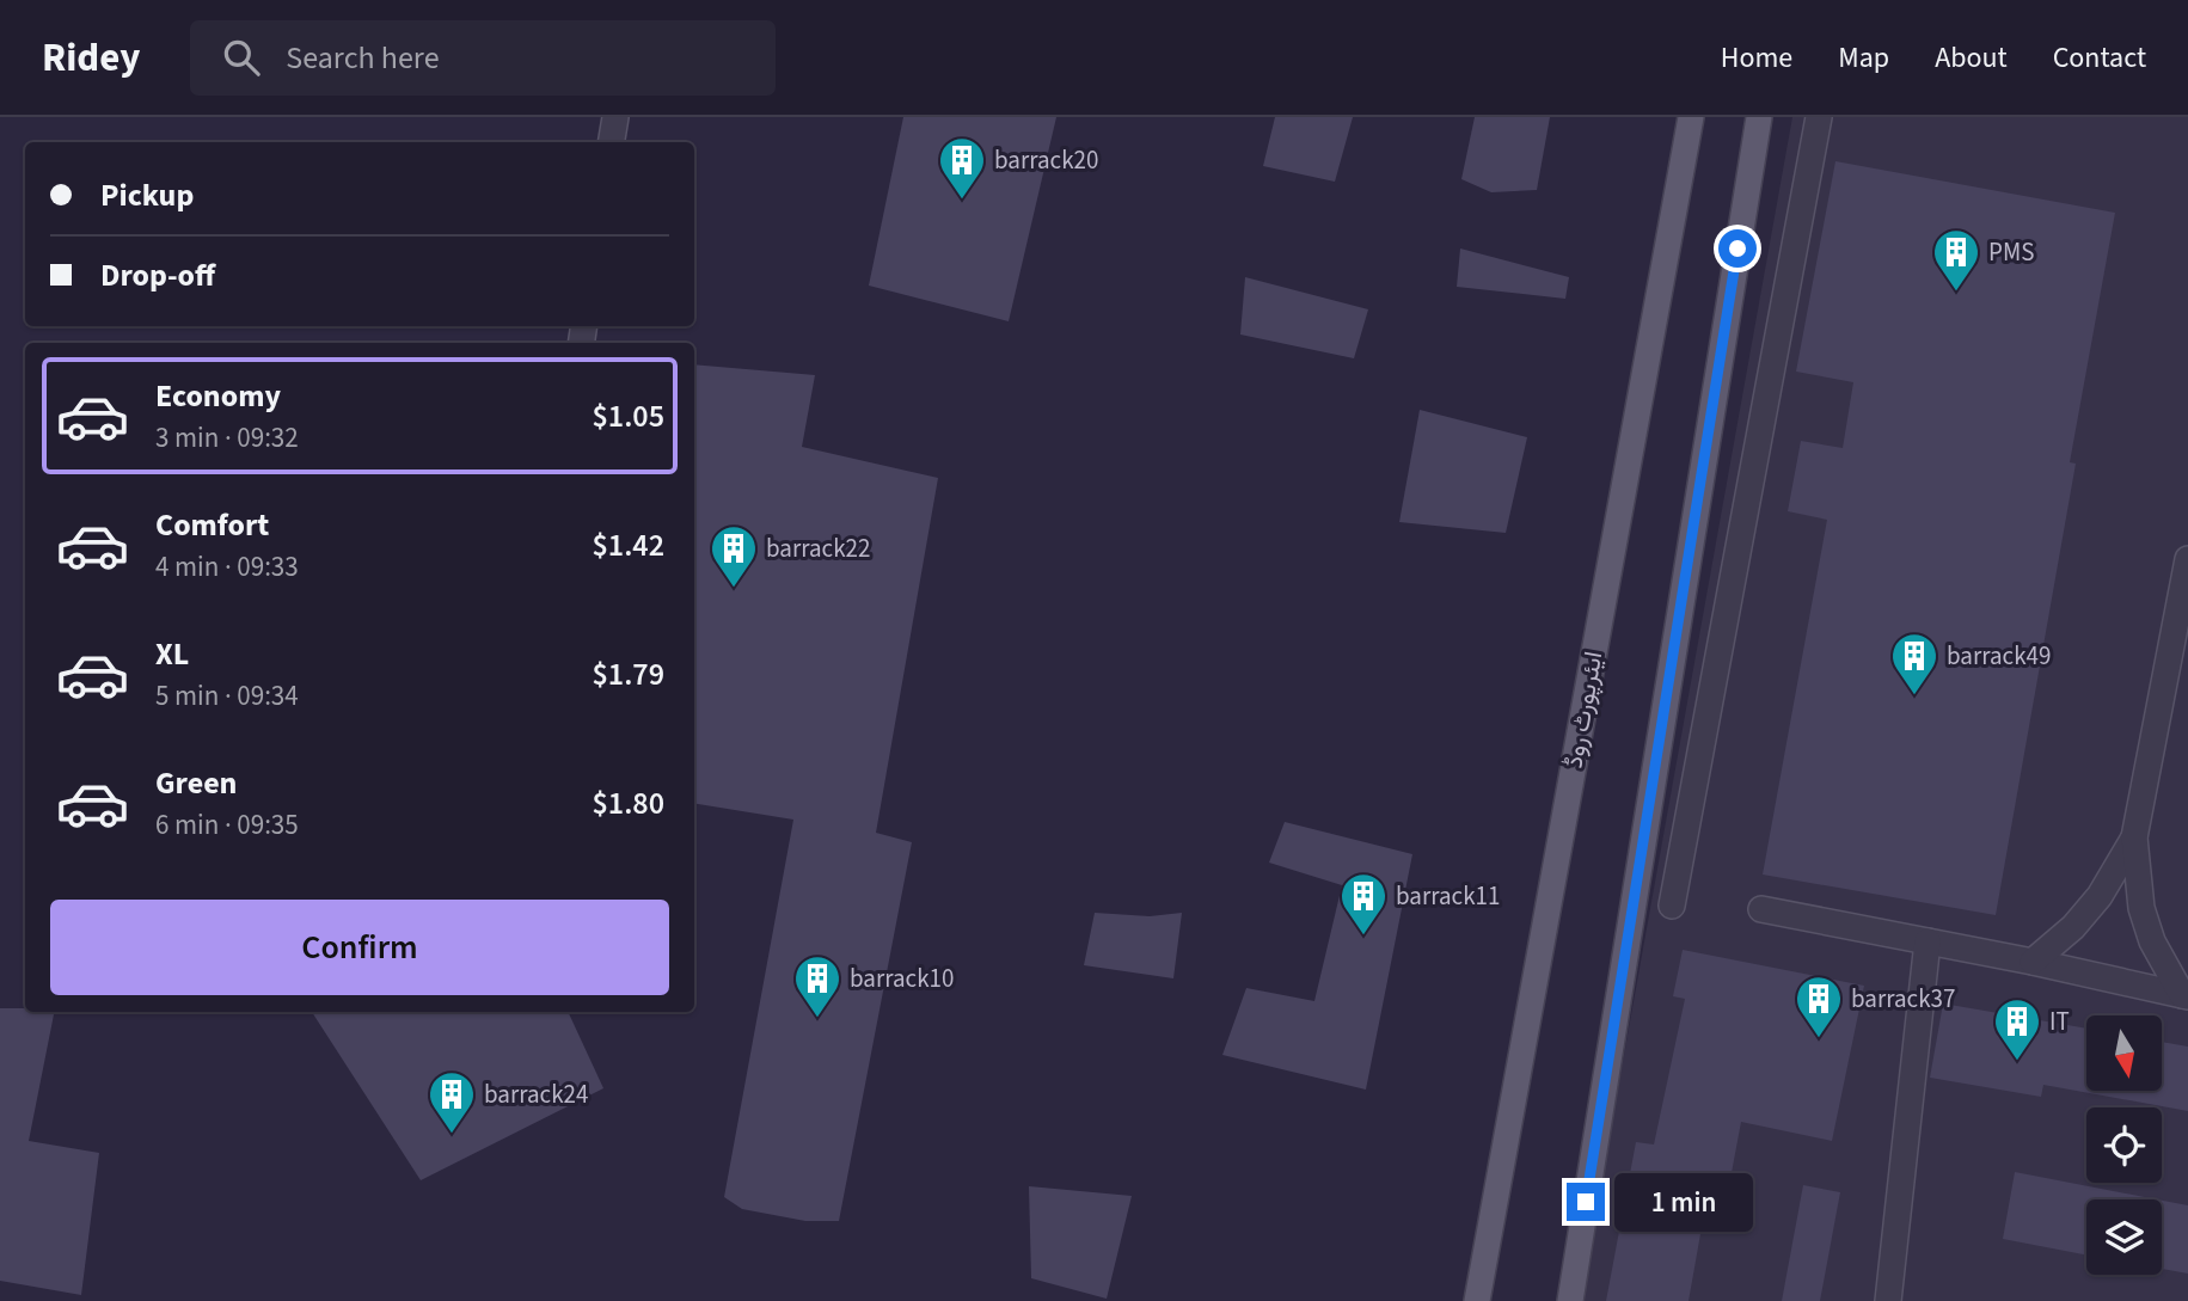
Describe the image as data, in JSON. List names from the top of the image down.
{
  "streets": {
    "main road": ["ایئرپورٹ روڈ"]
  },
  "places": {
    "building": [
      "barrack20",
      "PMS",
      "barrack22",
      "barrack49",
      "barrack11",
      "barrack10",
      "barrack37",
      "IT",
      "barrack24"
    ]
  },
  "north": "bottom",
  "page": {
    "header": "Ridey",
    "search": "Search here",
    "nav": [
      "Home",
      "Map",
      "About",
      "Contact"
    ],
    "banner": ["Pickup", "Drop-off"],
    "list": [
      {
        "name": "Economy",
        "note": "3 min · 09:32",
        "value": "$1.05"
      },
      {
        "name": "Comfort",
        "note": "4 min · 09:33",
        "value": "$1.42"
      },
      {
        "name": "XL",
        "note": "5 min · 09:34",
        "value": "$1.79"
      },
      {
        "name": "Green",
        "note": "6 min · 09:35",
        "value": "$1.80"
      }
    ],
    "buttons": "Confirm",
    "bubble": "1 min"
  }
}
